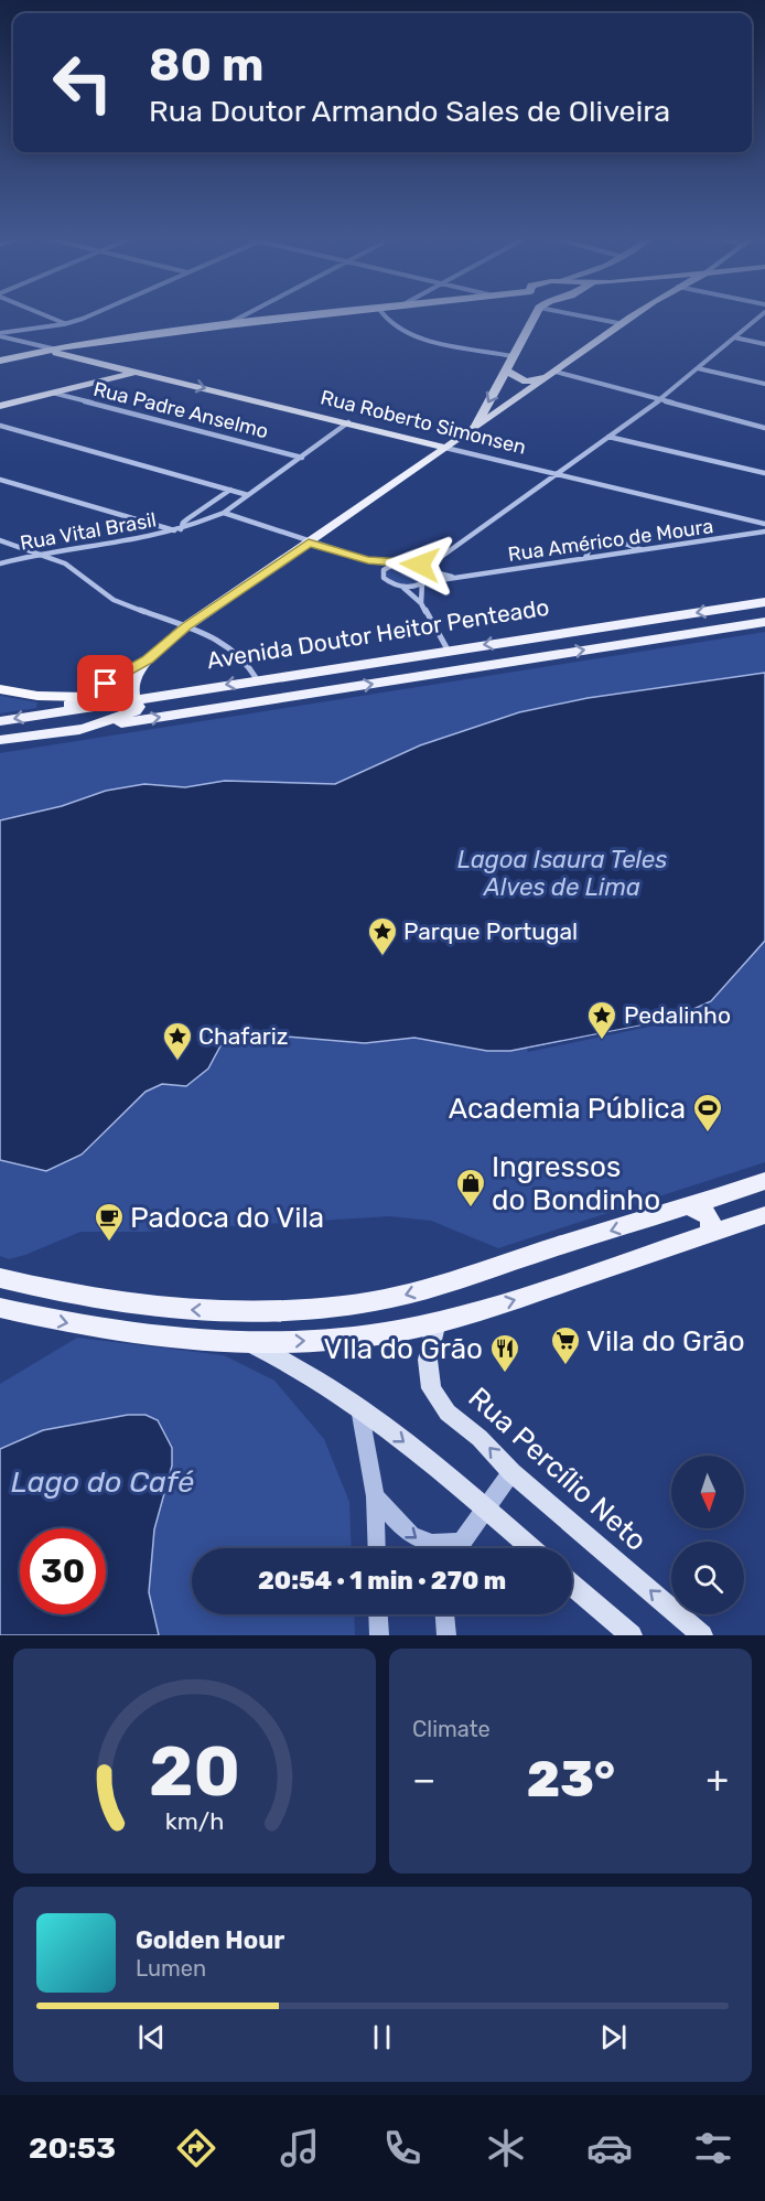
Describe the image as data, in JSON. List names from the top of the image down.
{
  "streets": {
    "main road": ["Rua Roberto Simonsen", "Avenida Doutor Heitor Penteado", "Rua Percílio Neto"],
    "street": ["Rua Padre Anselmo", "Rua Vital Brasil", "Rua Américo de Moura"]
  },
  "crossings": [
    ["Rua Padre Anselmo", "Rua Vital Brasil"],
    ["Rua Roberto Simonsen", "Rua Vital Brasil"]
  ],
  "water": ["Lagoa Isaura Teles Alves de Lima", "Lago do Café"],
  "places": {
    "place": ["Parque Portugal", "Pedalinho", "Chafariz"],
    "sports": ["Academia Pública"],
    "shop": ["Ingressos do Bondinho"],
    "cafe": ["Padoca do Vila"],
    "supermarket": ["Vila do Grão"],
    "restaurant": ["VIla do Grão"]
  },
  "north": "bottom",
  "page": {
    "turn": ["80 m", "Rua Doutor Armando Sales de Oliveira"],
    "limit": "30",
    "trip": "20:54 · 1 min · 270 m",
    "tile": "Climate",
    "heat": ["−", "23°", "+"],
    "song": ["Golden Hour", "Lumen"],
    "tabs": "20:53",
    "gauge": ["20", "km/h"]
  }
}
